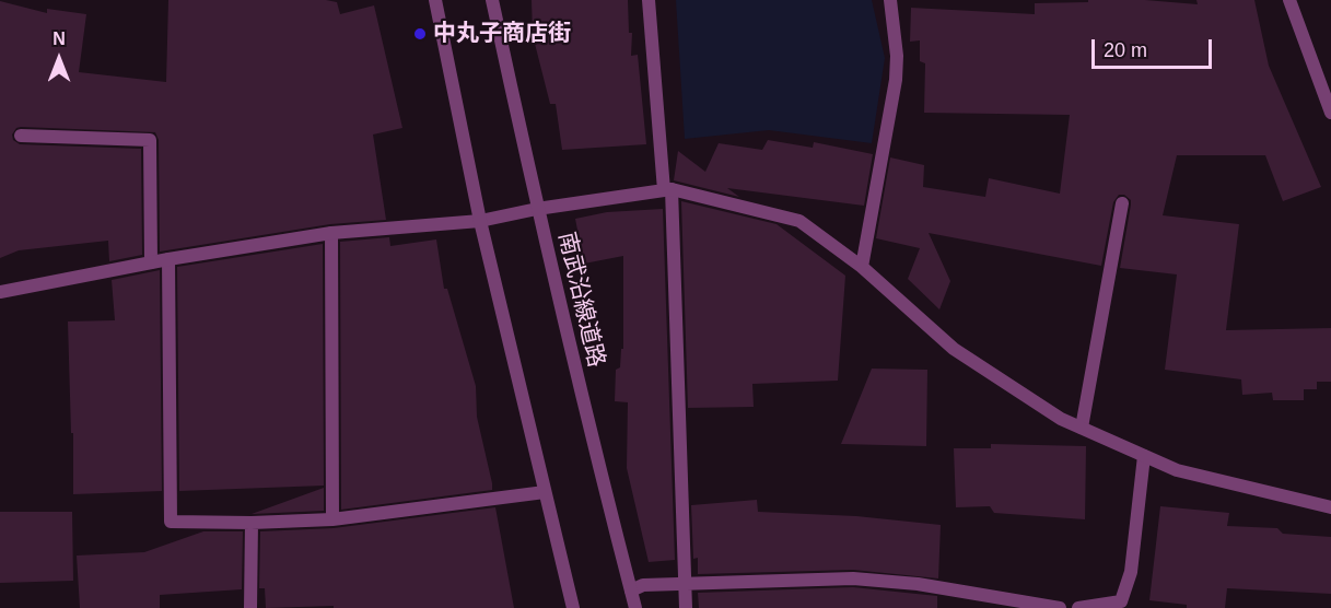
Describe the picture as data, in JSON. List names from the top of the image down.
{
  "streets": {
    "street": ["南武沿線道路"]
  },
  "places": ["中丸子商店街"],
  "scale_bar": "20 m",
  "north": "top"
}
